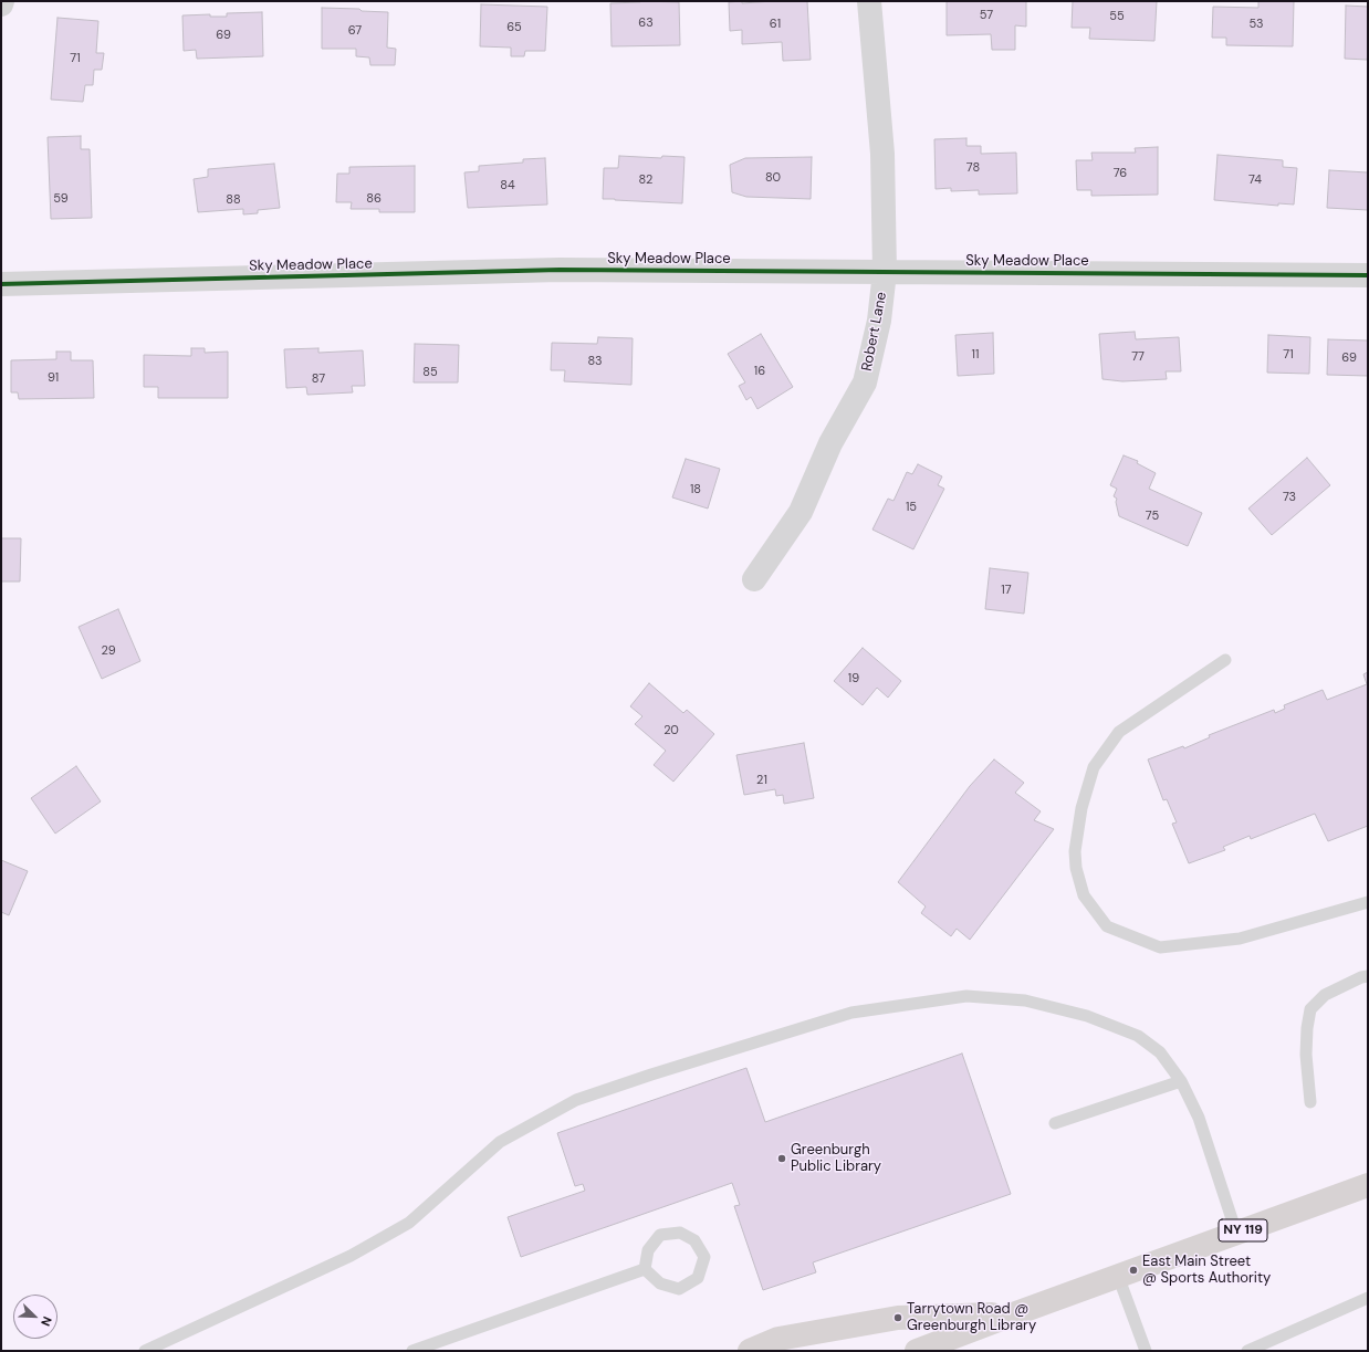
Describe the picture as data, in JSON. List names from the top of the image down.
{
  "streets": {
    "main road": ["NY 119"],
    "street": ["Sky Meadow Place", "Robert Lane"]
  },
  "crossings": [
    ["Sky Meadow Place", "Robert Lane"]
  ],
  "places": ["Greenburgh Public Library", "East Main Street @ Sports Authority", "Tarrytown Road @ Greenburgh Library"],
  "house_numbers": [
    "57",
    "55",
    "63",
    "61",
    "53",
    "65",
    "67",
    "69",
    "71",
    "78",
    "76",
    "80",
    "82",
    "74",
    "84",
    "59",
    "86",
    "88",
    "11",
    "71",
    "77",
    "69",
    "83",
    "16",
    "85",
    "91",
    "87",
    "18",
    "73",
    "15",
    "75",
    "17",
    "29",
    "19",
    "20",
    "21"
  ],
  "north": "bottom right"
}
